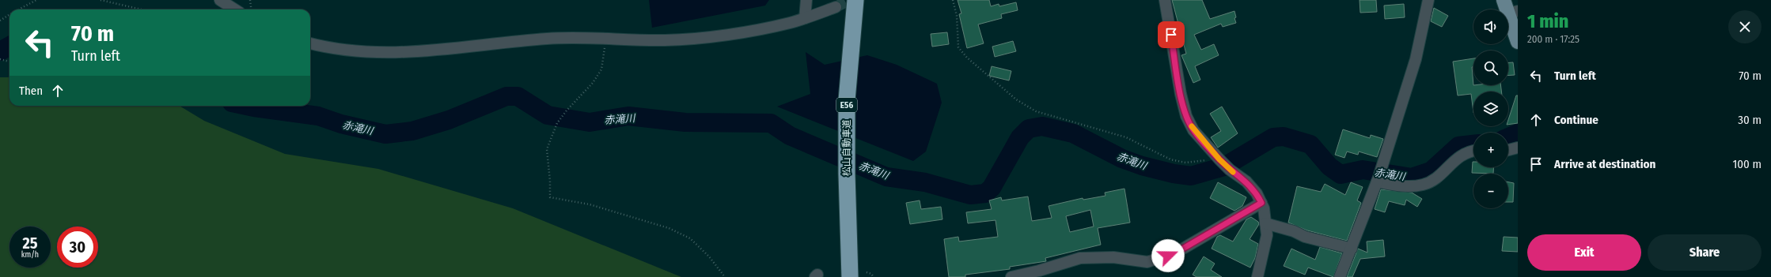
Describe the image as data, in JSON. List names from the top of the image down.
{
  "streets": {
    "highway": ["E56", "松山自動車道"]
  },
  "water": ["赤滝川"],
  "page": {
    "heading": ["1 min", "200 m · 17:25"],
    "map_buttons": ["+", "−"],
    "turn": ["70 m", "Turn left"],
    "list": [
      {
        "name": "Turn left",
        "value": "70 m"
      },
      {
        "name": "Continue",
        "value": "30 m"
      },
      {
        "name": "Arrive at destination",
        "value": "100 m"
      }
    ],
    "then": "Then",
    "speed": "25 km/h",
    "limit": "30",
    "buttons": ["Exit", "Share"]
  }
}
